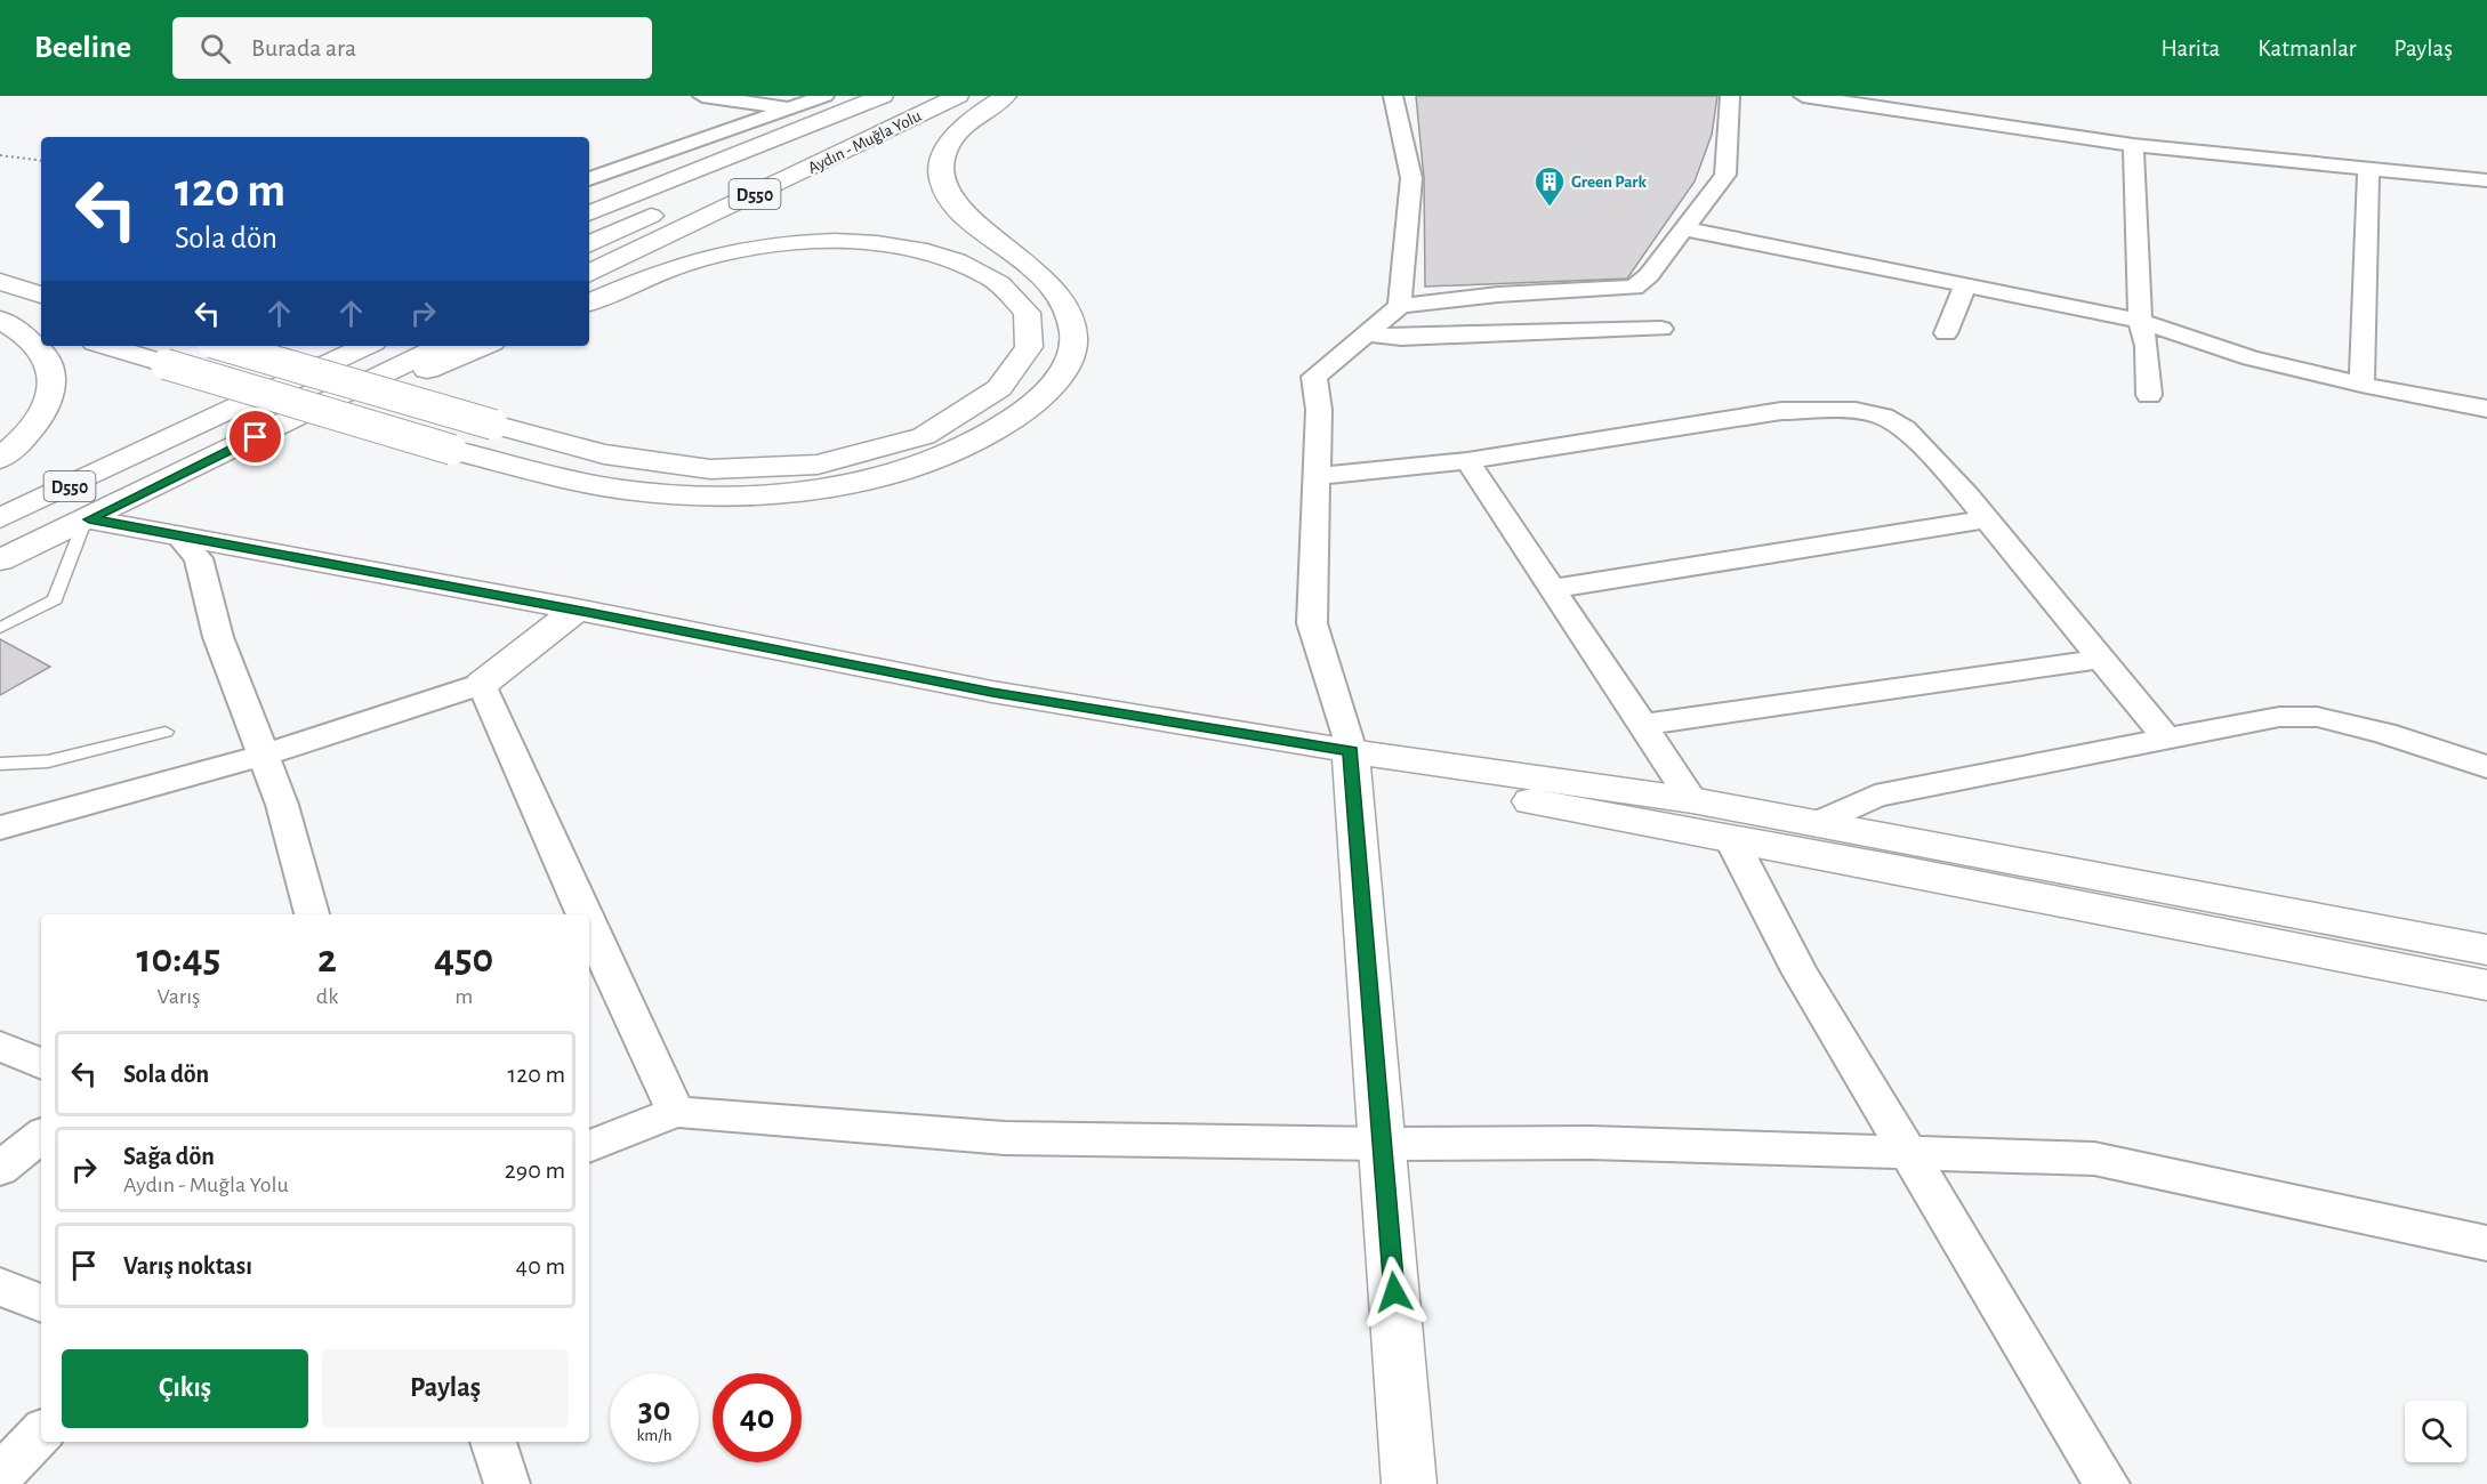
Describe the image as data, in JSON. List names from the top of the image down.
{
  "streets": {
    "main road": ["Aydın - Muğla Yolu", "D550"]
  },
  "places": {
    "building": ["Green Park"]
  },
  "page": {
    "header": "Beeline",
    "search": "Burada ara",
    "nav": ["Harita", "Katmanlar", "Paylaş"],
    "turn": ["120 m", "Sola dön"],
    "eta": [
      "10:45",
      "Varış",
      "2",
      "dk",
      "450",
      "m"
    ],
    "list": [
      {
        "name": "Sola dön",
        "value": "120 m"
      },
      {
        "name": "Sağa dön",
        "note": "Aydın - Muğla Yolu",
        "value": "290 m"
      },
      {
        "name": "Varış noktası",
        "value": "40 m"
      }
    ],
    "buttons": ["Çıkış", "Paylaş"],
    "speed": "30 km/h",
    "limit": "40"
  }
}
